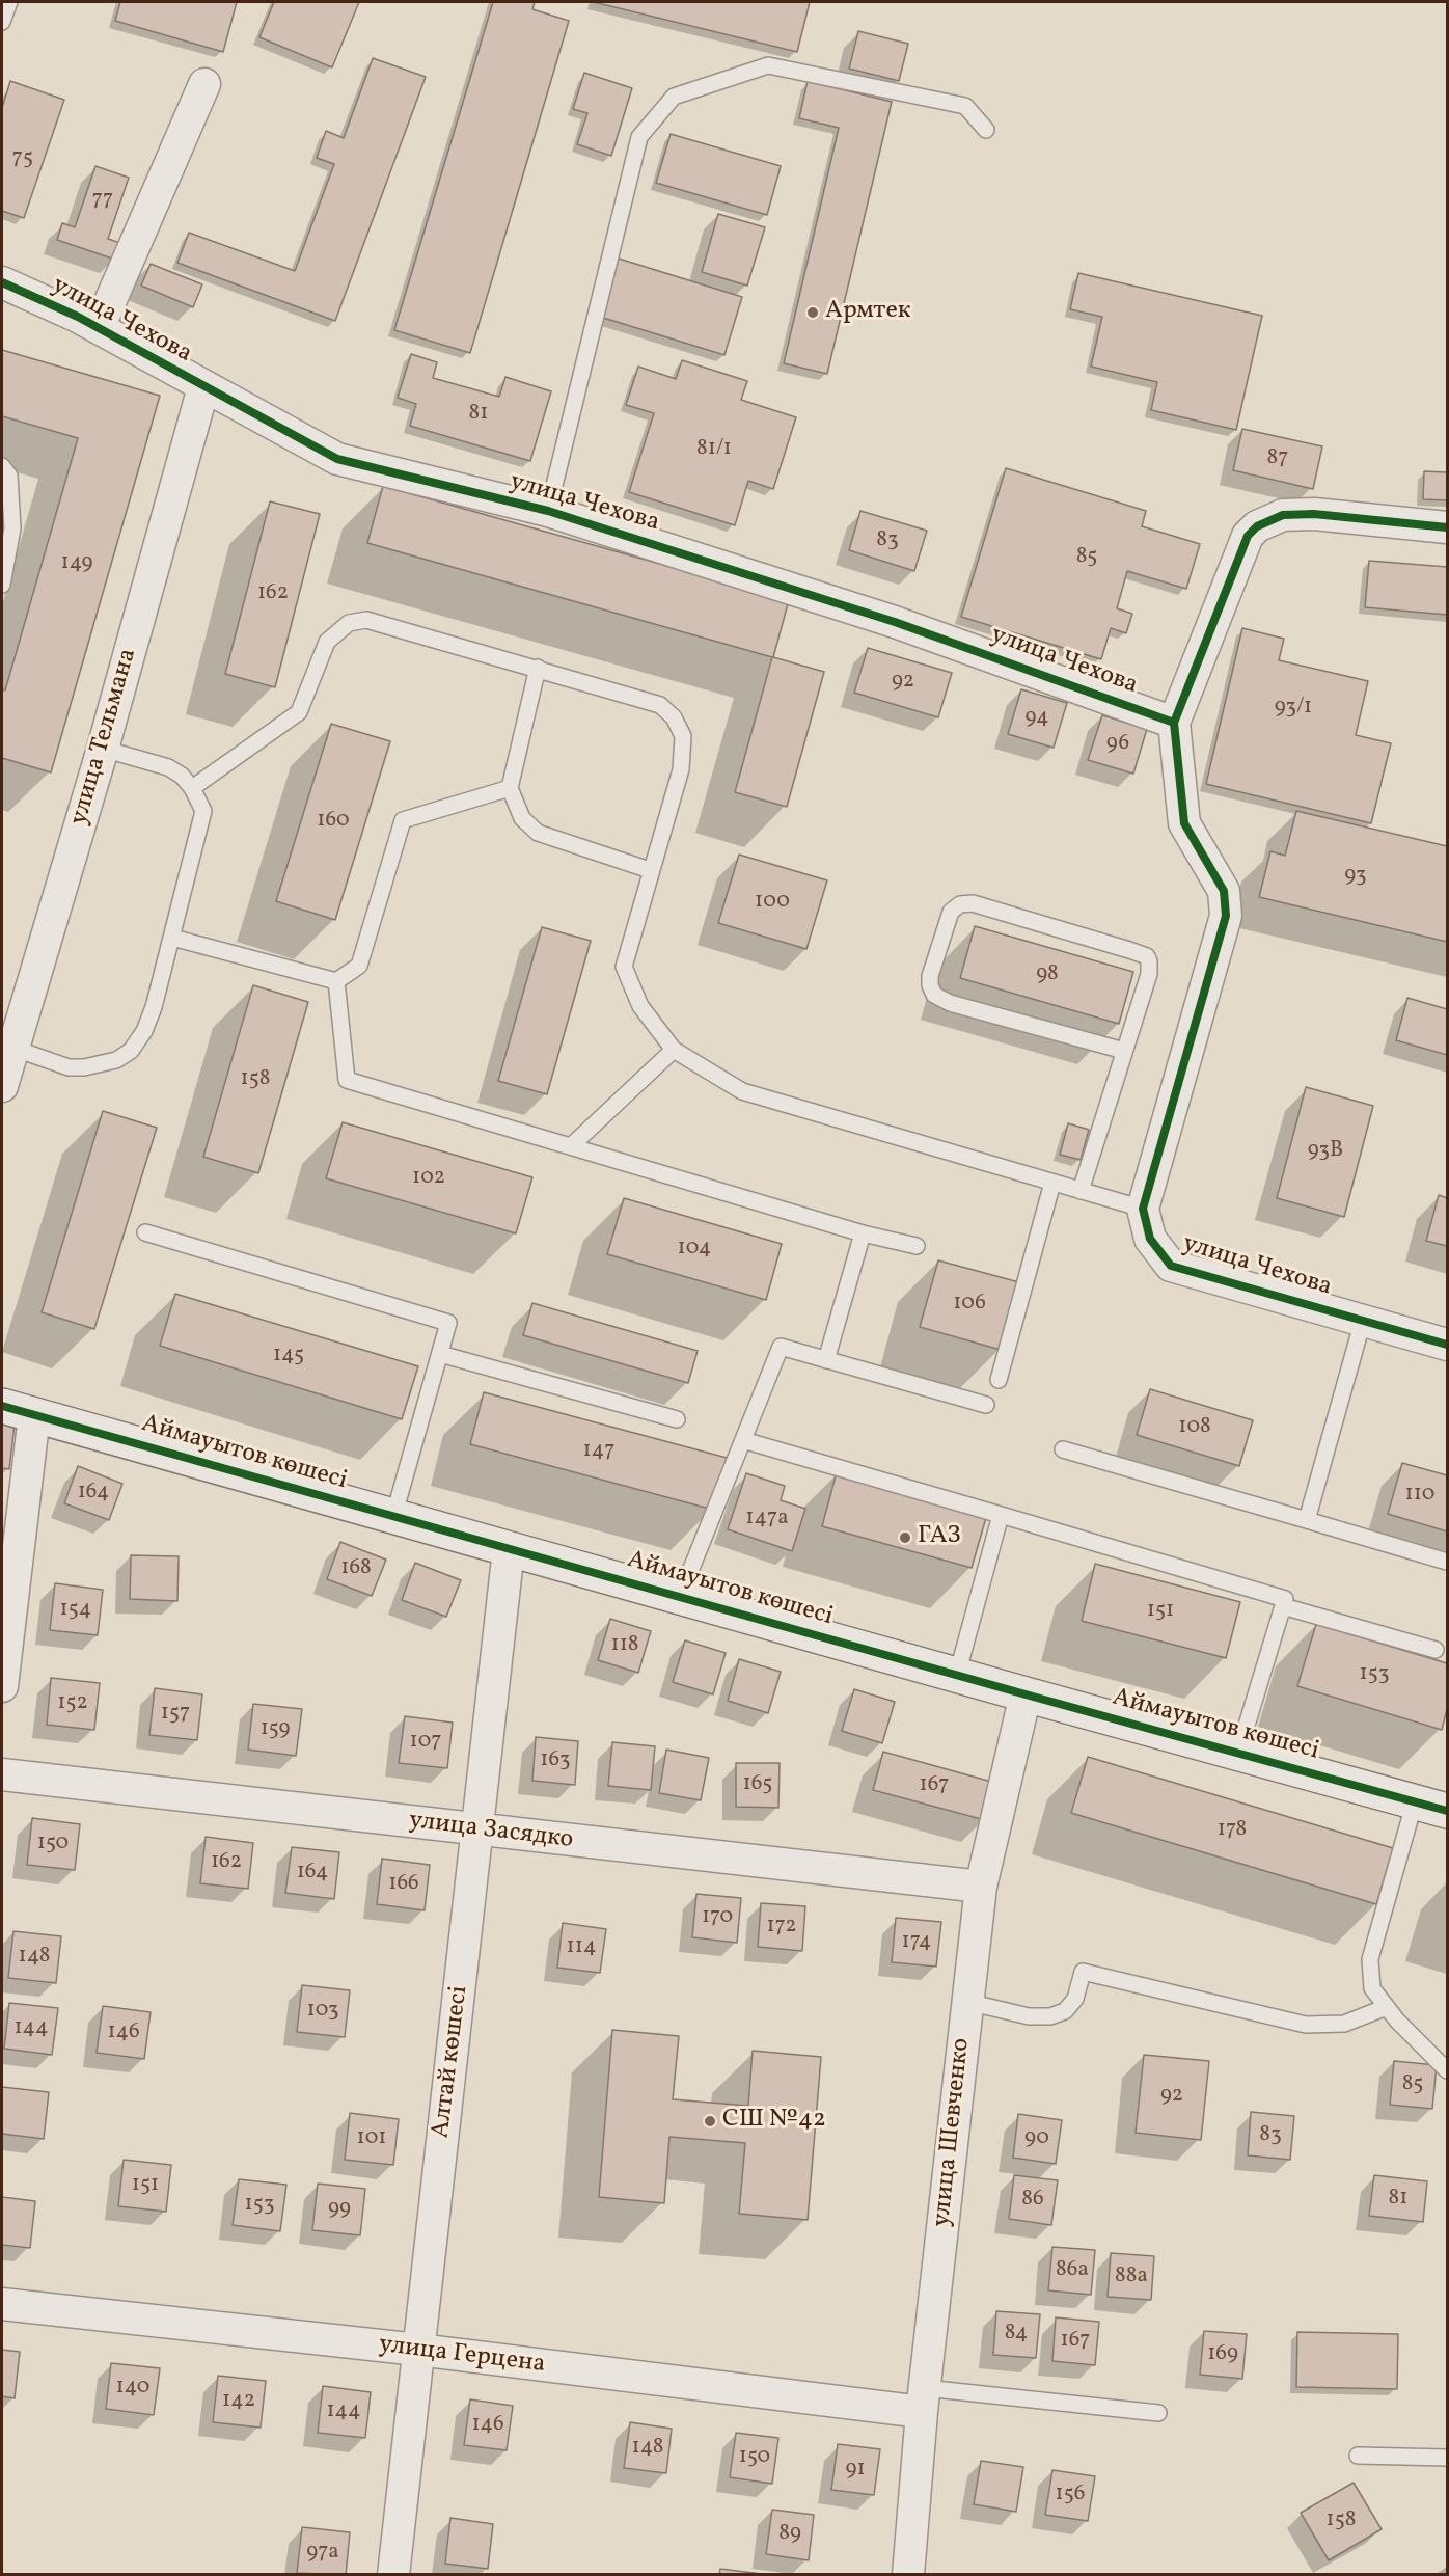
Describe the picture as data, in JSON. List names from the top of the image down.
{
  "streets": {
    "street": [
      "улица Чехова",
      "улица Тельмана",
      "Аймауытов көшесі",
      "улица Засядко",
      "Алтай көшесі",
      "улица Шевченко",
      "улица Герцена"
    ]
  },
  "crossings": [
    ["улица Чехова", "улица Тельмана"],
    ["Аймауытов көшесі", "Алтай көшесі"],
    ["Аймауытов көшесі", "улица Шевченко"],
    ["улица Засядко", "Алтай көшесі"],
    ["улица Засядко", "улица Шевченко"],
    ["Алтай көшесі", "улица Герцена"],
    ["улица Шевченко", "улица Герцена"]
  ],
  "places": ["Армтек", "ГАЗ", "СШ №42"],
  "house_numbers": [
    "75",
    "77",
    "81",
    "81/1",
    "87",
    "83",
    "85",
    "149",
    "162",
    "92",
    "93/1",
    "94",
    "96",
    "160",
    "93",
    "100",
    "98",
    "158",
    "93В",
    "102",
    "104",
    "106",
    "145",
    "108",
    "147",
    "164",
    "110",
    "147а",
    "168",
    "154",
    "151",
    "118",
    "153",
    "152",
    "157",
    "159",
    "107",
    "163",
    "165",
    "167",
    "178",
    "150",
    "162",
    "164",
    "166",
    "170",
    "172",
    "174",
    "114",
    "148",
    "103",
    "144",
    "146",
    "85",
    "92",
    "83",
    "101",
    "90",
    "151",
    "81",
    "86",
    "153",
    "99",
    "86а",
    "88а",
    "84",
    "167",
    "169",
    "140",
    "142",
    "144",
    "146",
    "148",
    "150",
    "91",
    "156",
    "158",
    "89",
    "97а"
  ]
}
